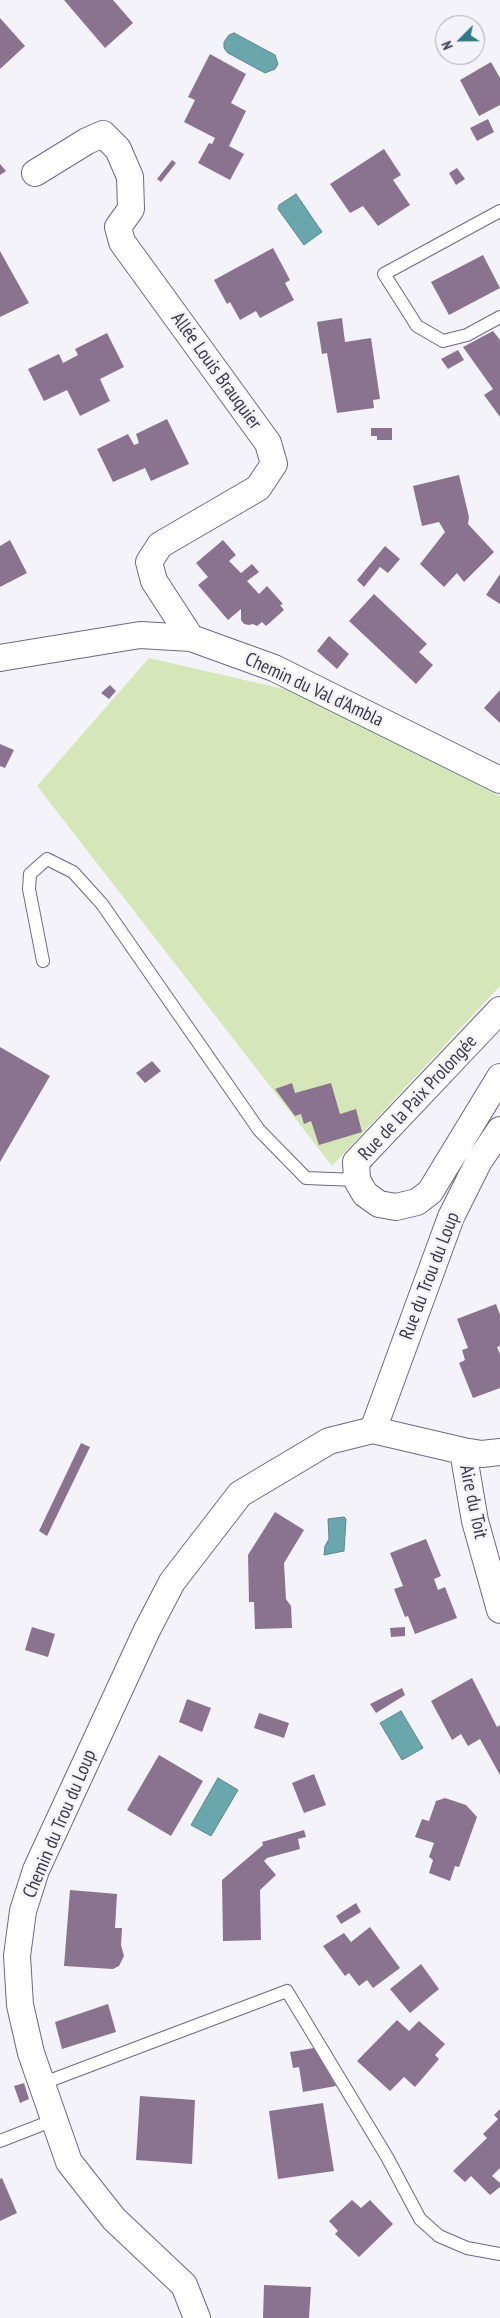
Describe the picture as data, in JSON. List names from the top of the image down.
{
  "streets": {
    "street": [
      "Allée Louis Brauquier",
      "Chemin du Val d'Ambla",
      "Rue de la Paix Prolongée",
      "Rue du Trou du Loup",
      "Aire du Toit",
      "Chemin du Trou du Loup"
    ]
  },
  "crossings": [
    ["Allée Louis Brauquier", "Chemin du Val d'Ambla"],
    ["Rue du Trou du Loup", "Chemin du Trou du Loup"]
  ],
  "north": "bottom left"
}
